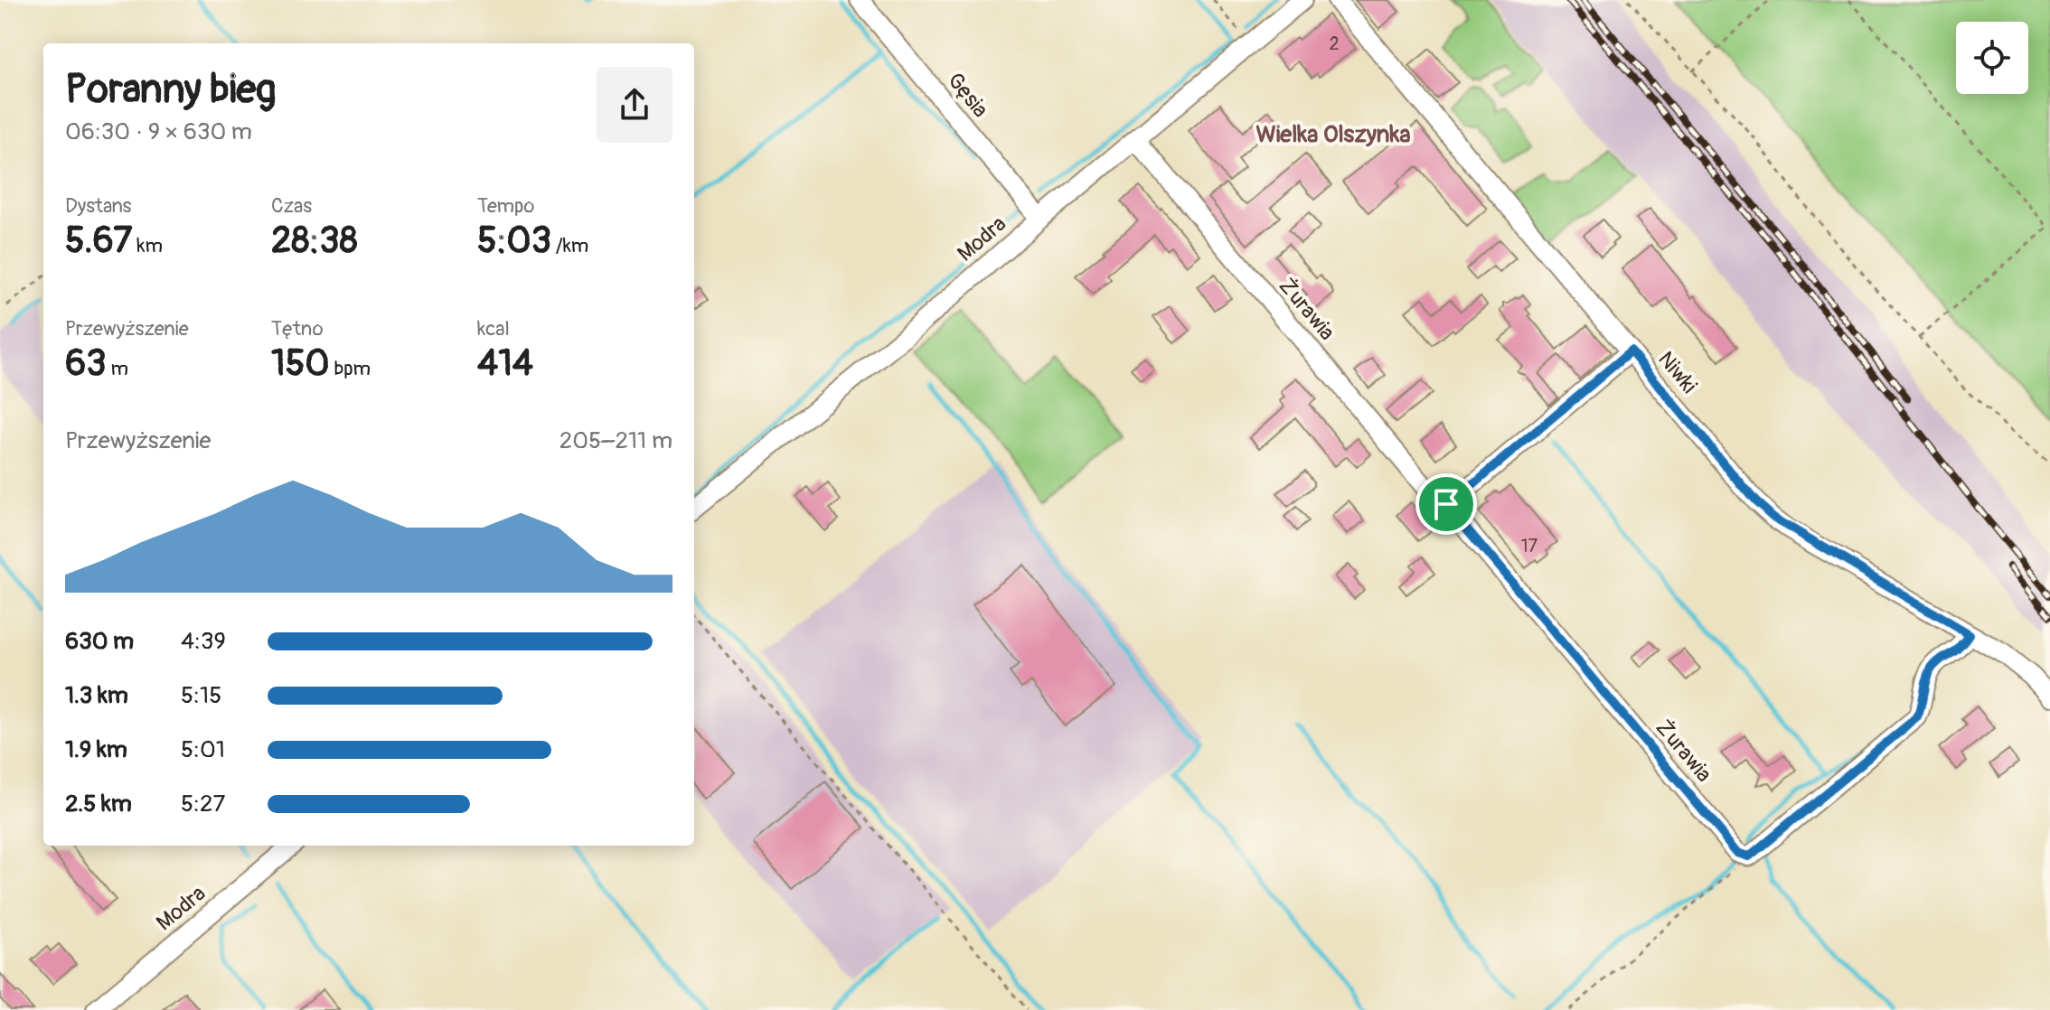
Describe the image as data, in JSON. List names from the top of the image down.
{
  "streets": {
    "street": [
      "Gęsia",
      "Modra",
      "Żurawia",
      "Niwki"
    ]
  },
  "crossings": [
    ["Gęsia", "Modra"],
    ["Modra", "Żurawia"]
  ],
  "districts": ["Wielka Olszynka"],
  "house_numbers": ["2", "17"],
  "page": {
    "heading": ["Poranny bieg", "06:30 · 9 × 630 m"],
    "stats": [
      ["Dystans", "5.67 km"],
      ["Czas", "28:38"],
      ["Tempo", "5:03 /km"],
      ["Przewyższenie", "63 m"],
      ["Tętno", "150 bpm"],
      ["kcal", "414"]
    ],
    "chart": ["Przewyższenie", "205–211 m"],
    "list": [
      {
        "name": "630 m",
        "note": "4:39"
      },
      {
        "name": "1.3 km",
        "note": "5:15"
      },
      {
        "name": "1.9 km",
        "note": "5:01"
      },
      {
        "name": "2.5 km",
        "note": "5:27"
      }
    ]
  }
}
